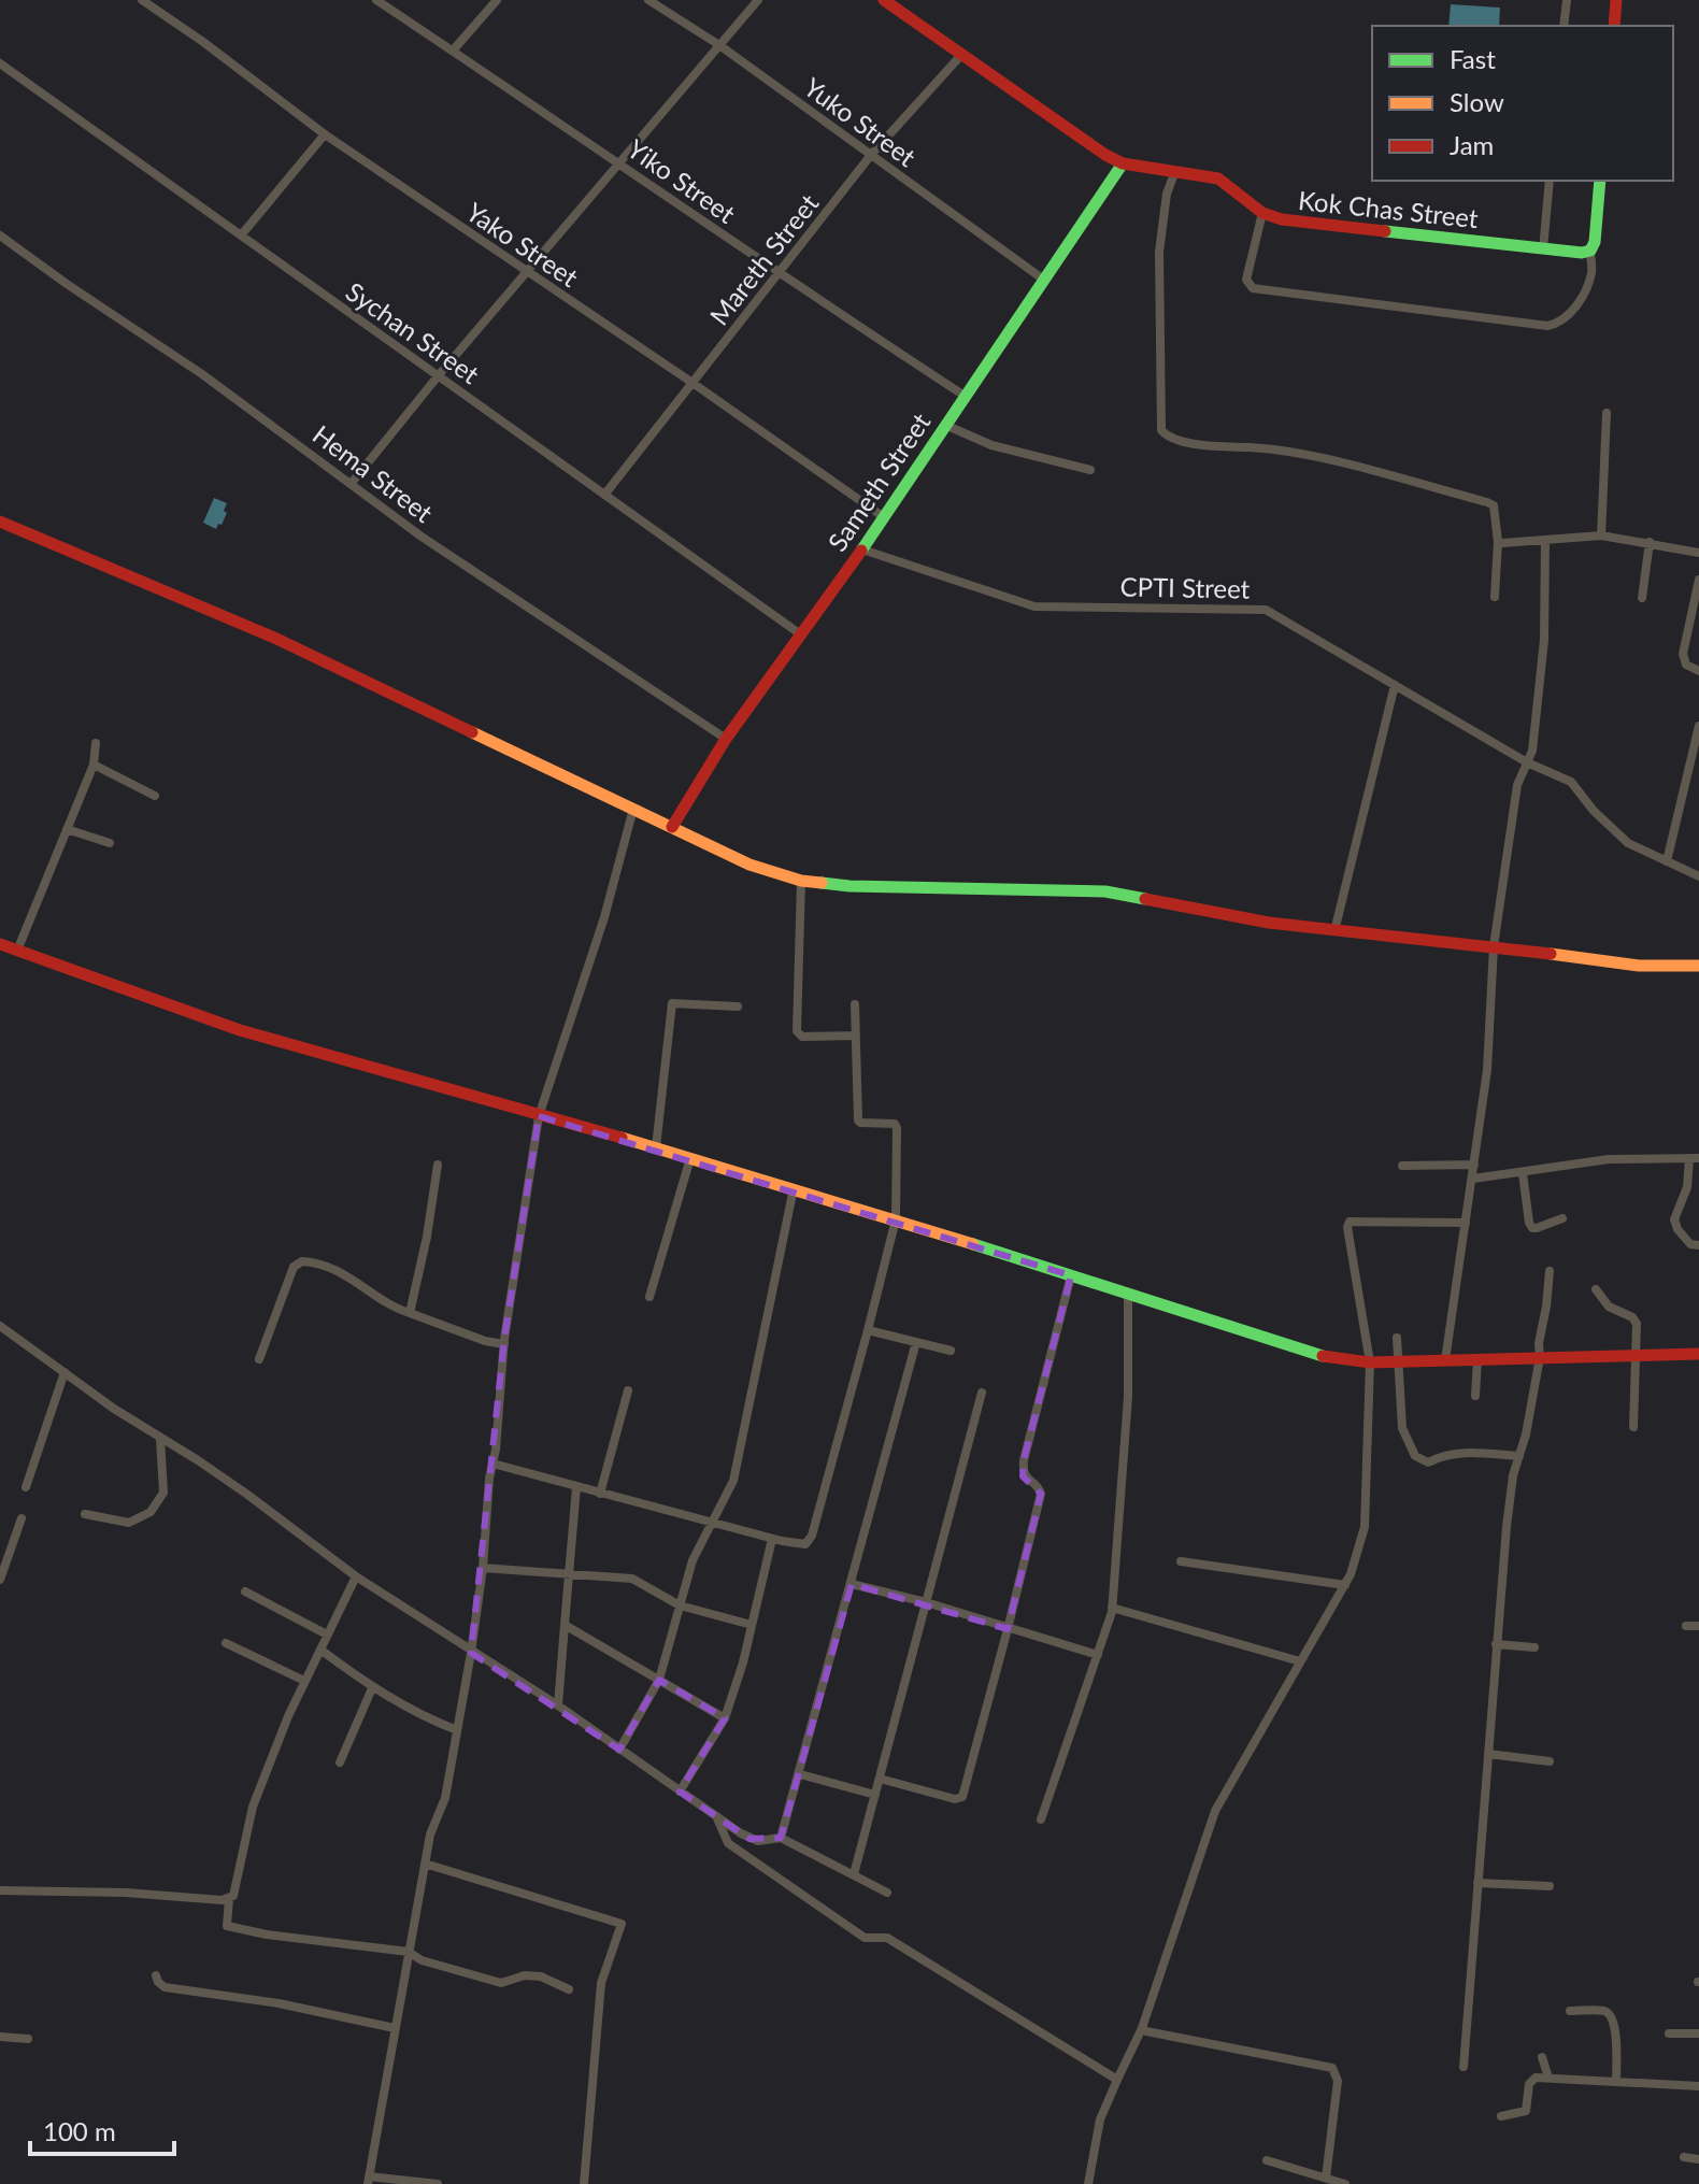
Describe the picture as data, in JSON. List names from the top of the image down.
{
  "streets": {
    "street": [
      "Yuko Street",
      "Yiko Street",
      "Kok Chas Street",
      "Yako Street",
      "Mareth Street",
      "Sychan Street",
      "Hema Street",
      "Sameth Street",
      "CPTI Street"
    ]
  },
  "crossings": [
    ["Yuko Street", "Mareth Street"],
    ["Yuko Street", "Sameth Street"],
    ["Yiko Street", "Mareth Street"],
    ["Yiko Street", "Sameth Street"],
    ["Kok Chas Street", "Mareth Street"],
    ["Kok Chas Street", "Sameth Street"],
    ["Yako Street", "Mareth Street"],
    ["Yako Street", "Sameth Street"],
    ["Mareth Street", "Sychan Street"],
    ["Sychan Street", "Sameth Street"],
    ["Hema Street", "Sameth Street"],
    ["Sameth Street", "CPTI Street"]
  ],
  "legend": ["Fast", "Slow", "Jam"],
  "scale_bar": "100 m"
}
